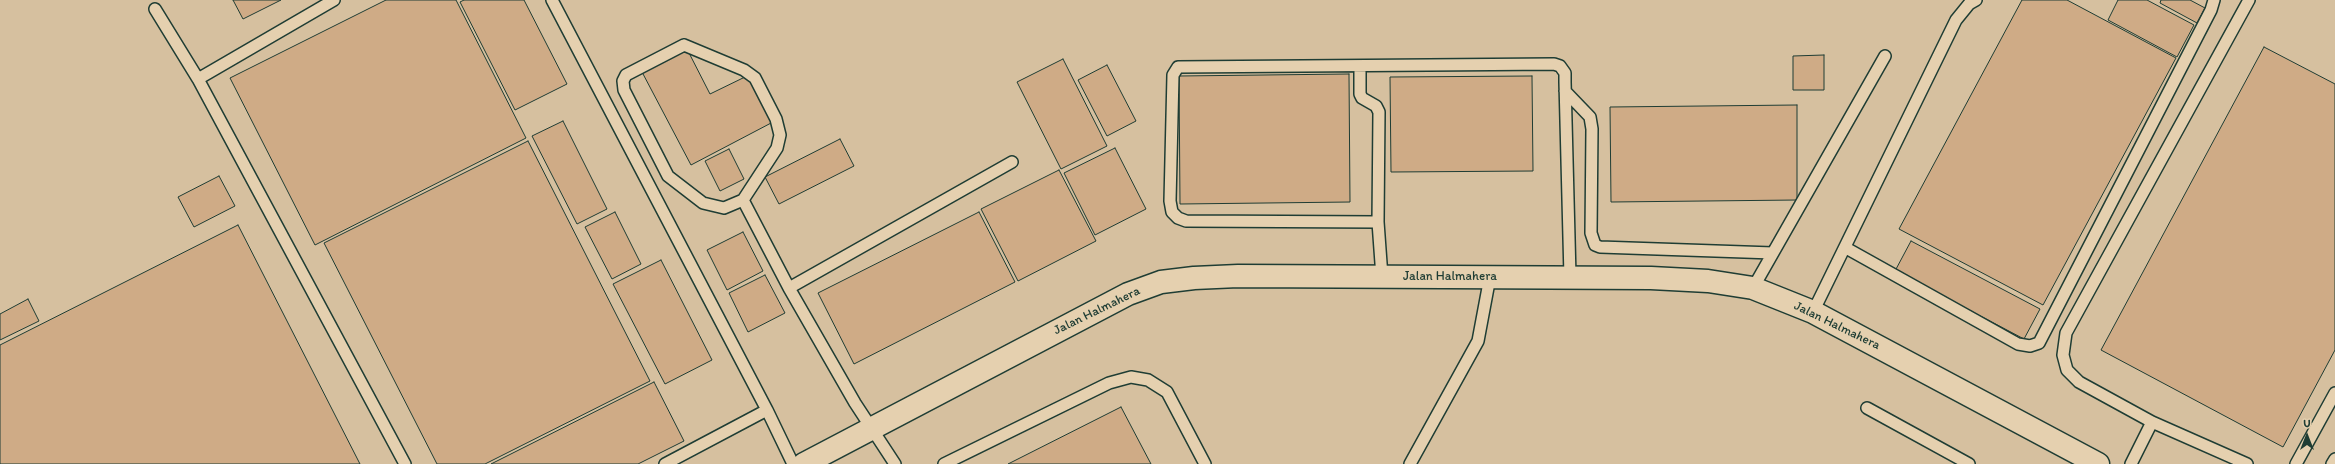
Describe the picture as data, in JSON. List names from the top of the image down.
{
  "streets": {
    "street": ["Jalan Halmahera"]
  },
  "north": "top"
}
